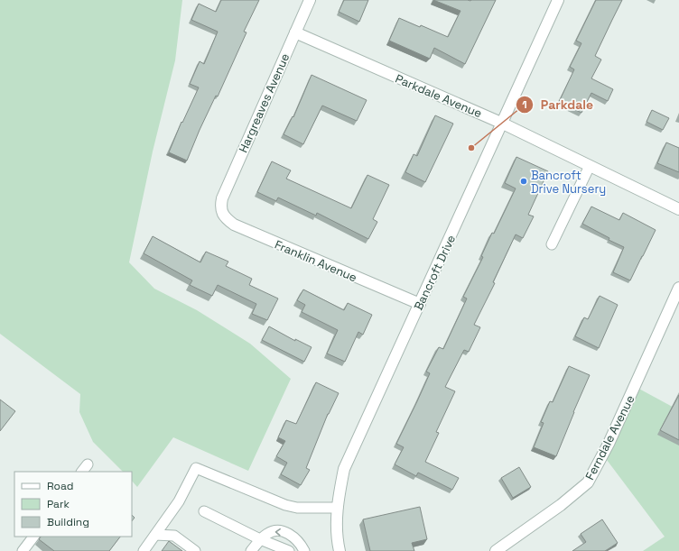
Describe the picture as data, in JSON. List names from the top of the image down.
{
  "streets": {
    "street": [
      "Parkdale Avenue",
      "Hargreaves Avenue",
      "Franklin Avenue",
      "Bancroft Drive",
      "Ferndale Avenue"
    ]
  },
  "crossings": [
    ["Parkdale Avenue", "Hargreaves Avenue"],
    ["Parkdale Avenue", "Bancroft Drive"],
    ["Hargreaves Avenue", "Franklin Avenue"],
    ["Franklin Avenue", "Bancroft Drive"]
  ],
  "places": ["Parkdale", "Bancroft Drive Nursery"],
  "legend": ["Road", "Park", "Building"]
}
